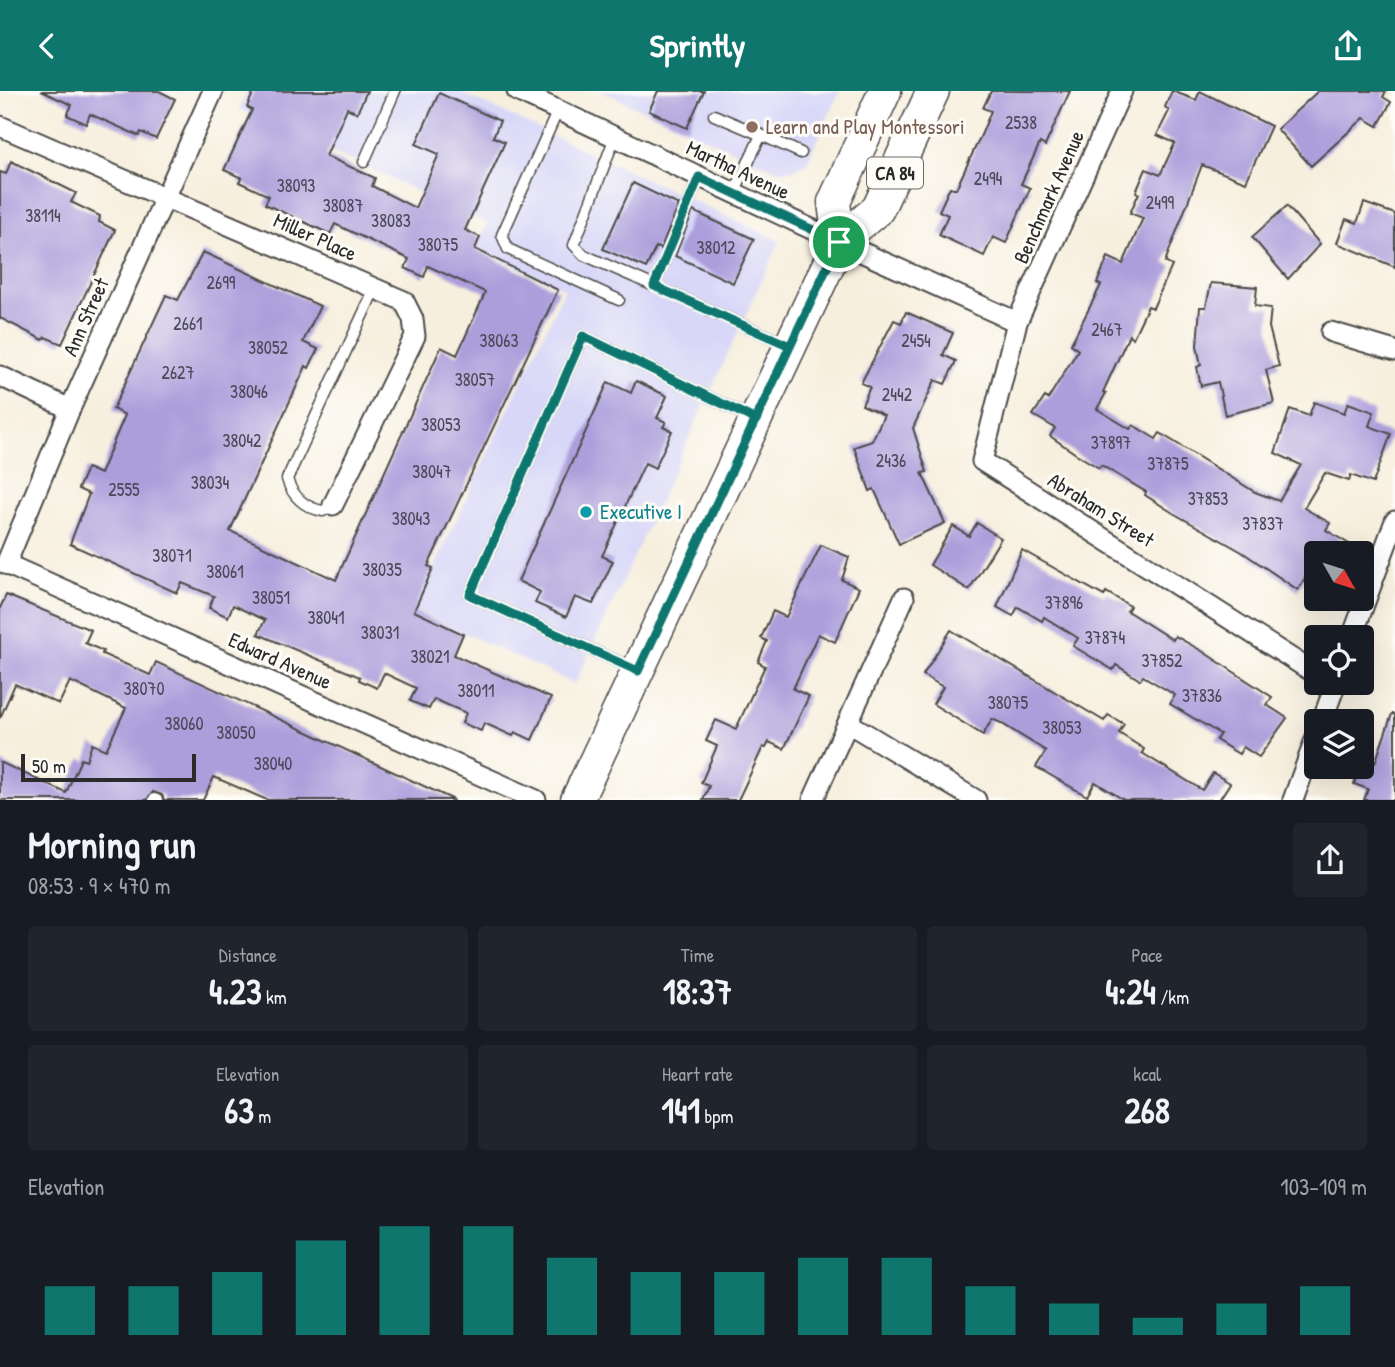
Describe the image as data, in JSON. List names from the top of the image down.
{
  "streets": {
    "main road": ["CA 84"],
    "street": [
      "Martha Avenue",
      "Benchmark Avenue",
      "Miller Place",
      "Ann Street",
      "Abraham Street",
      "Edward Avenue"
    ]
  },
  "crossings": [
    ["Martha Avenue", "CA 84"],
    ["Martha Avenue", "Benchmark Avenue"],
    ["Martha Avenue", "Abraham Street"],
    ["Benchmark Avenue", "Abraham Street"],
    ["Miller Place", "Ann Street"],
    ["Ann Street", "Edward Avenue"]
  ],
  "places": ["Learn and Play Montessori", "Executive I"],
  "house_numbers": [
    "2538",
    "2494",
    "38093",
    "2499",
    "38087",
    "38114",
    "38083",
    "38075",
    "38012",
    "2699",
    "2661",
    "2467",
    "38063",
    "2454",
    "38052",
    "2627",
    "38057",
    "38046",
    "2442",
    "38053",
    "38042",
    "37897",
    "2436",
    "37875",
    "38047",
    "38034",
    "2555",
    "37853",
    "38043",
    "37837",
    "38071",
    "38035",
    "38061",
    "38051",
    "37896",
    "38041",
    "38031",
    "37874",
    "38021",
    "37852",
    "38070",
    "38011",
    "37836",
    "38075",
    "38060",
    "38053",
    "38050",
    "38040"
  ],
  "scale_bar": "50 m",
  "north": "bottom right",
  "page": {
    "header": "Sprintly",
    "scale": "50 m",
    "heading": ["Morning run", "08:53 · 9 × 470 m"],
    "stats": [
      ["Distance", "4.23 km"],
      ["Time", "18:37"],
      ["Pace", "4:24 /km"],
      ["Elevation", "63 m"],
      ["Heart rate", "141 bpm"],
      ["kcal", "268"]
    ],
    "chart": ["Elevation", "103–109 m"]
  }
}
